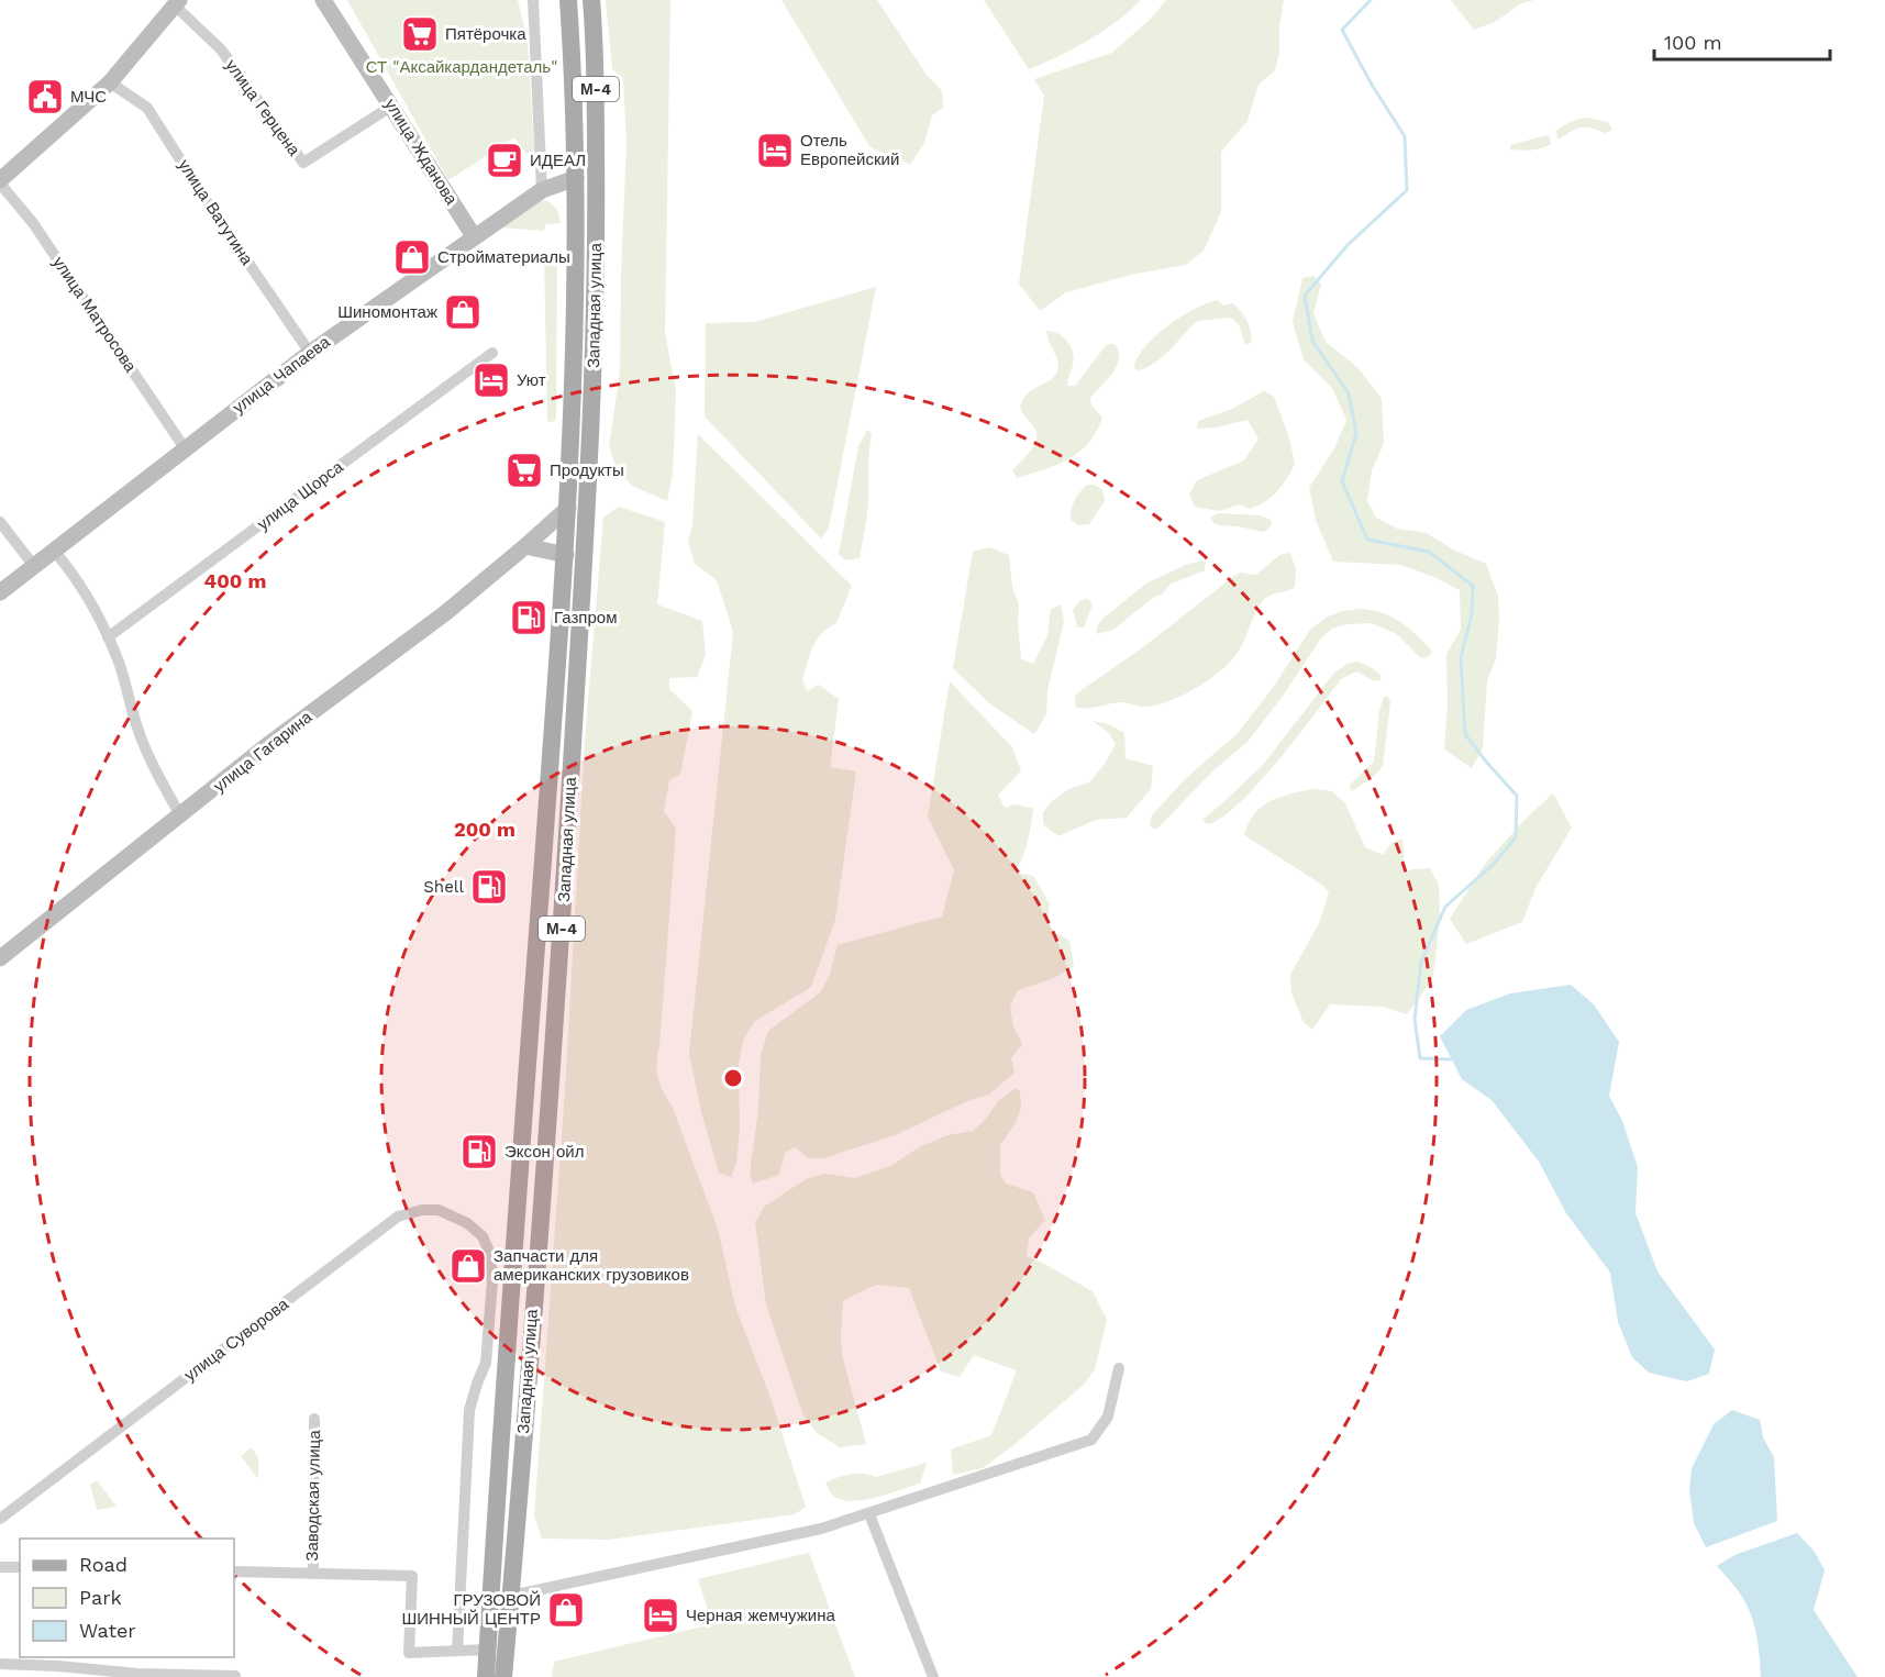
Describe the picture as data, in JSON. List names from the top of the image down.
{
  "streets": {
    "main road": [
      "М-4",
      "улица Жданова",
      "Западная улица",
      "улица Чапаева",
      "улица Гагарина"
    ],
    "street": [
      "улица Герцена",
      "улица Ватутина",
      "улица Матросова",
      "улица Щорса",
      "улица Суворова",
      "Заводская улица"
    ]
  },
  "crossings": [
    ["улица Герцена", "улица Жданова"],
    ["улица Жданова", "улица Чапаева"],
    ["улица Ватутина", "улица Чапаева"],
    ["Западная улица", "улица Чапаева"],
    ["Западная улица", "улица Гагарина"],
    ["Западная улица", "Заводская улица"],
    ["улица Матросова", "улица Чапаева"],
    ["улица Суворова", "Заводская улица"]
  ],
  "parks": ["СТ \"Аксайкардандеталь\""],
  "places": {
    "supermarket": ["Пятёрочка", "Продукты"],
    "public building": ["МЧС"],
    "hotel": ["Отель Европейский", "Уют", "Черная жемчужина"],
    "cafe": ["ИДЕАЛ"],
    "shop": [
      "Стройматериалы",
      "Шиномонтаж",
      "Запчасти для американских грузовиков",
      "ГРУЗОВОЙ ШИННЫЙ ЦЕНТР"
    ],
    "fuel station": ["Газпром", "Shell", "Эксон ойл"]
  },
  "legend": ["Road", "Park", "Water"],
  "scale_bar": "100 m",
  "rings": ["400 m", "200 m"]
}
